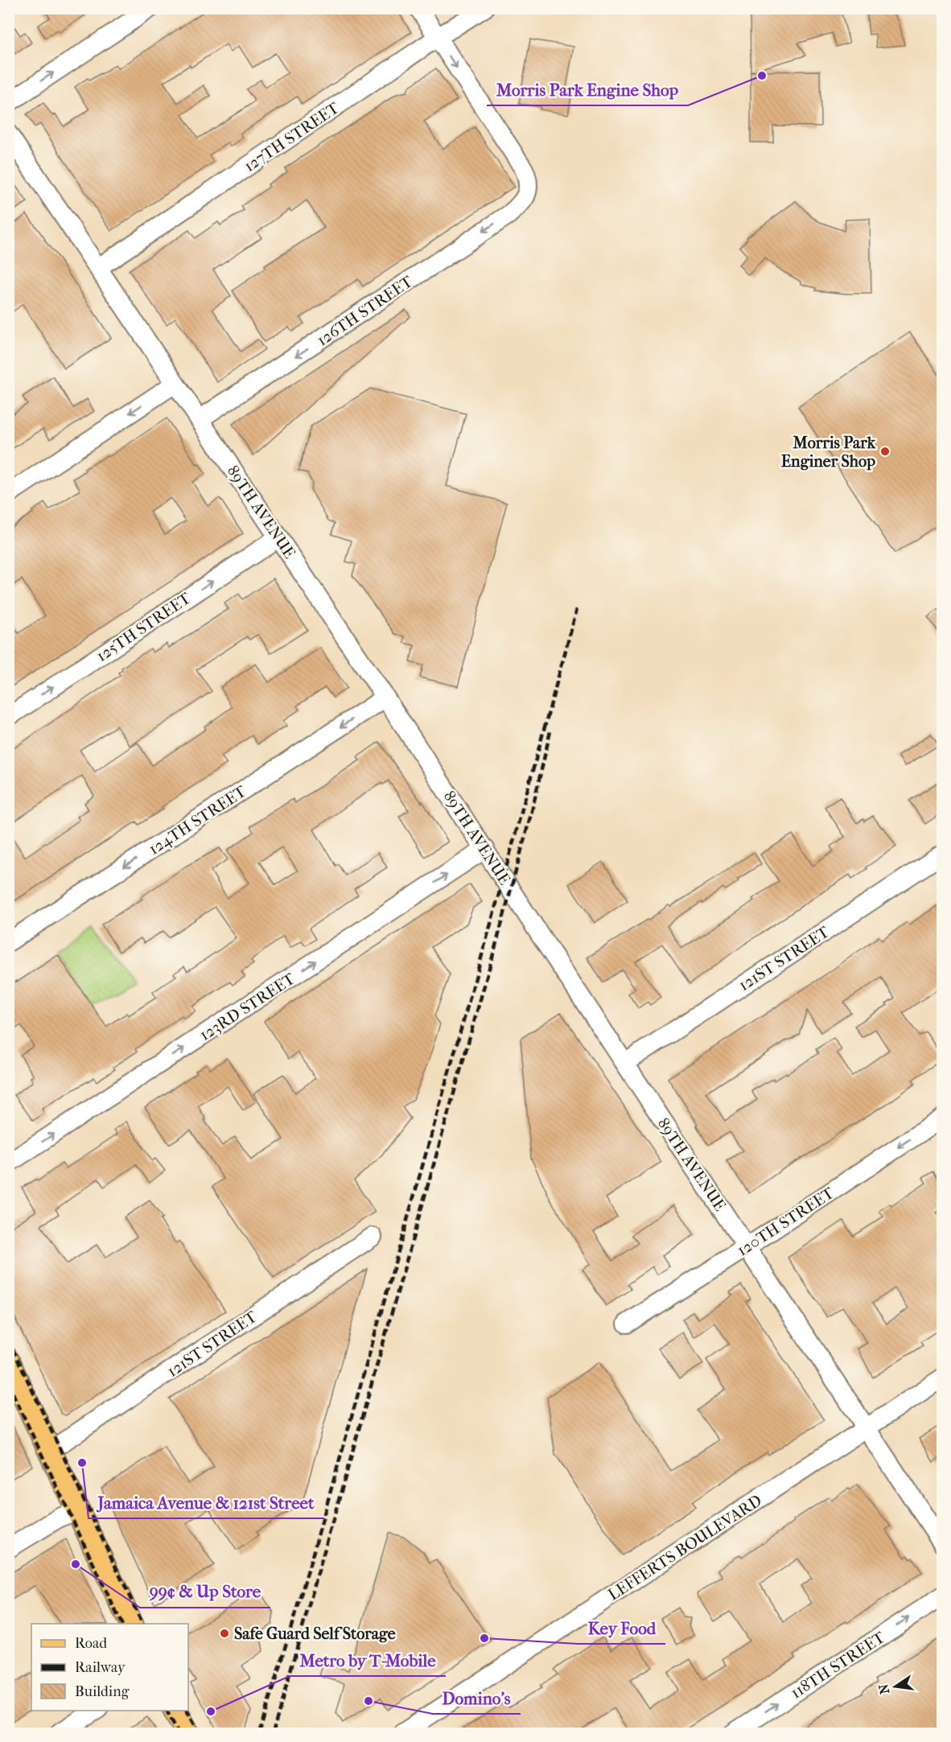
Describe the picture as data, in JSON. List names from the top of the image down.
{
  "streets": {
    "street": [
      "127TH STREET",
      "126TH STREET",
      "89TH AVENUE",
      "125TH STREET",
      "124TH STREET",
      "121ST STREET",
      "123RD STREET",
      "120TH STREET",
      "LEFFERTS BOULEVARD",
      "118TH STREET"
    ]
  },
  "crossings": [
    ["127TH STREET", "126TH STREET"],
    ["127TH STREET", "89TH AVENUE"],
    ["126TH STREET", "89TH AVENUE"],
    ["89TH AVENUE", "125TH STREET"],
    ["89TH AVENUE", "124TH STREET"],
    ["89TH AVENUE", "121ST STREET"],
    ["89TH AVENUE", "123RD STREET"],
    ["89TH AVENUE", "120TH STREET"],
    ["89TH AVENUE", "LEFFERTS BOULEVARD"]
  ],
  "one_way": [
    "125TH STREET",
    "124TH STREET",
    "123RD STREET",
    "120TH STREET",
    "118TH STREET"
  ],
  "places": [
    "Morris Park Engine Shop",
    "Morris Park Enginer Shop",
    "Jamaica Avenue & 121st Street",
    "99¢ & Up Store",
    "Safe Guard Self Storage",
    "Key Food",
    "Domino's",
    "Metro by T-Mobile"
  ],
  "legend": ["Road", "Railway", "Building"],
  "north": "left"
}
